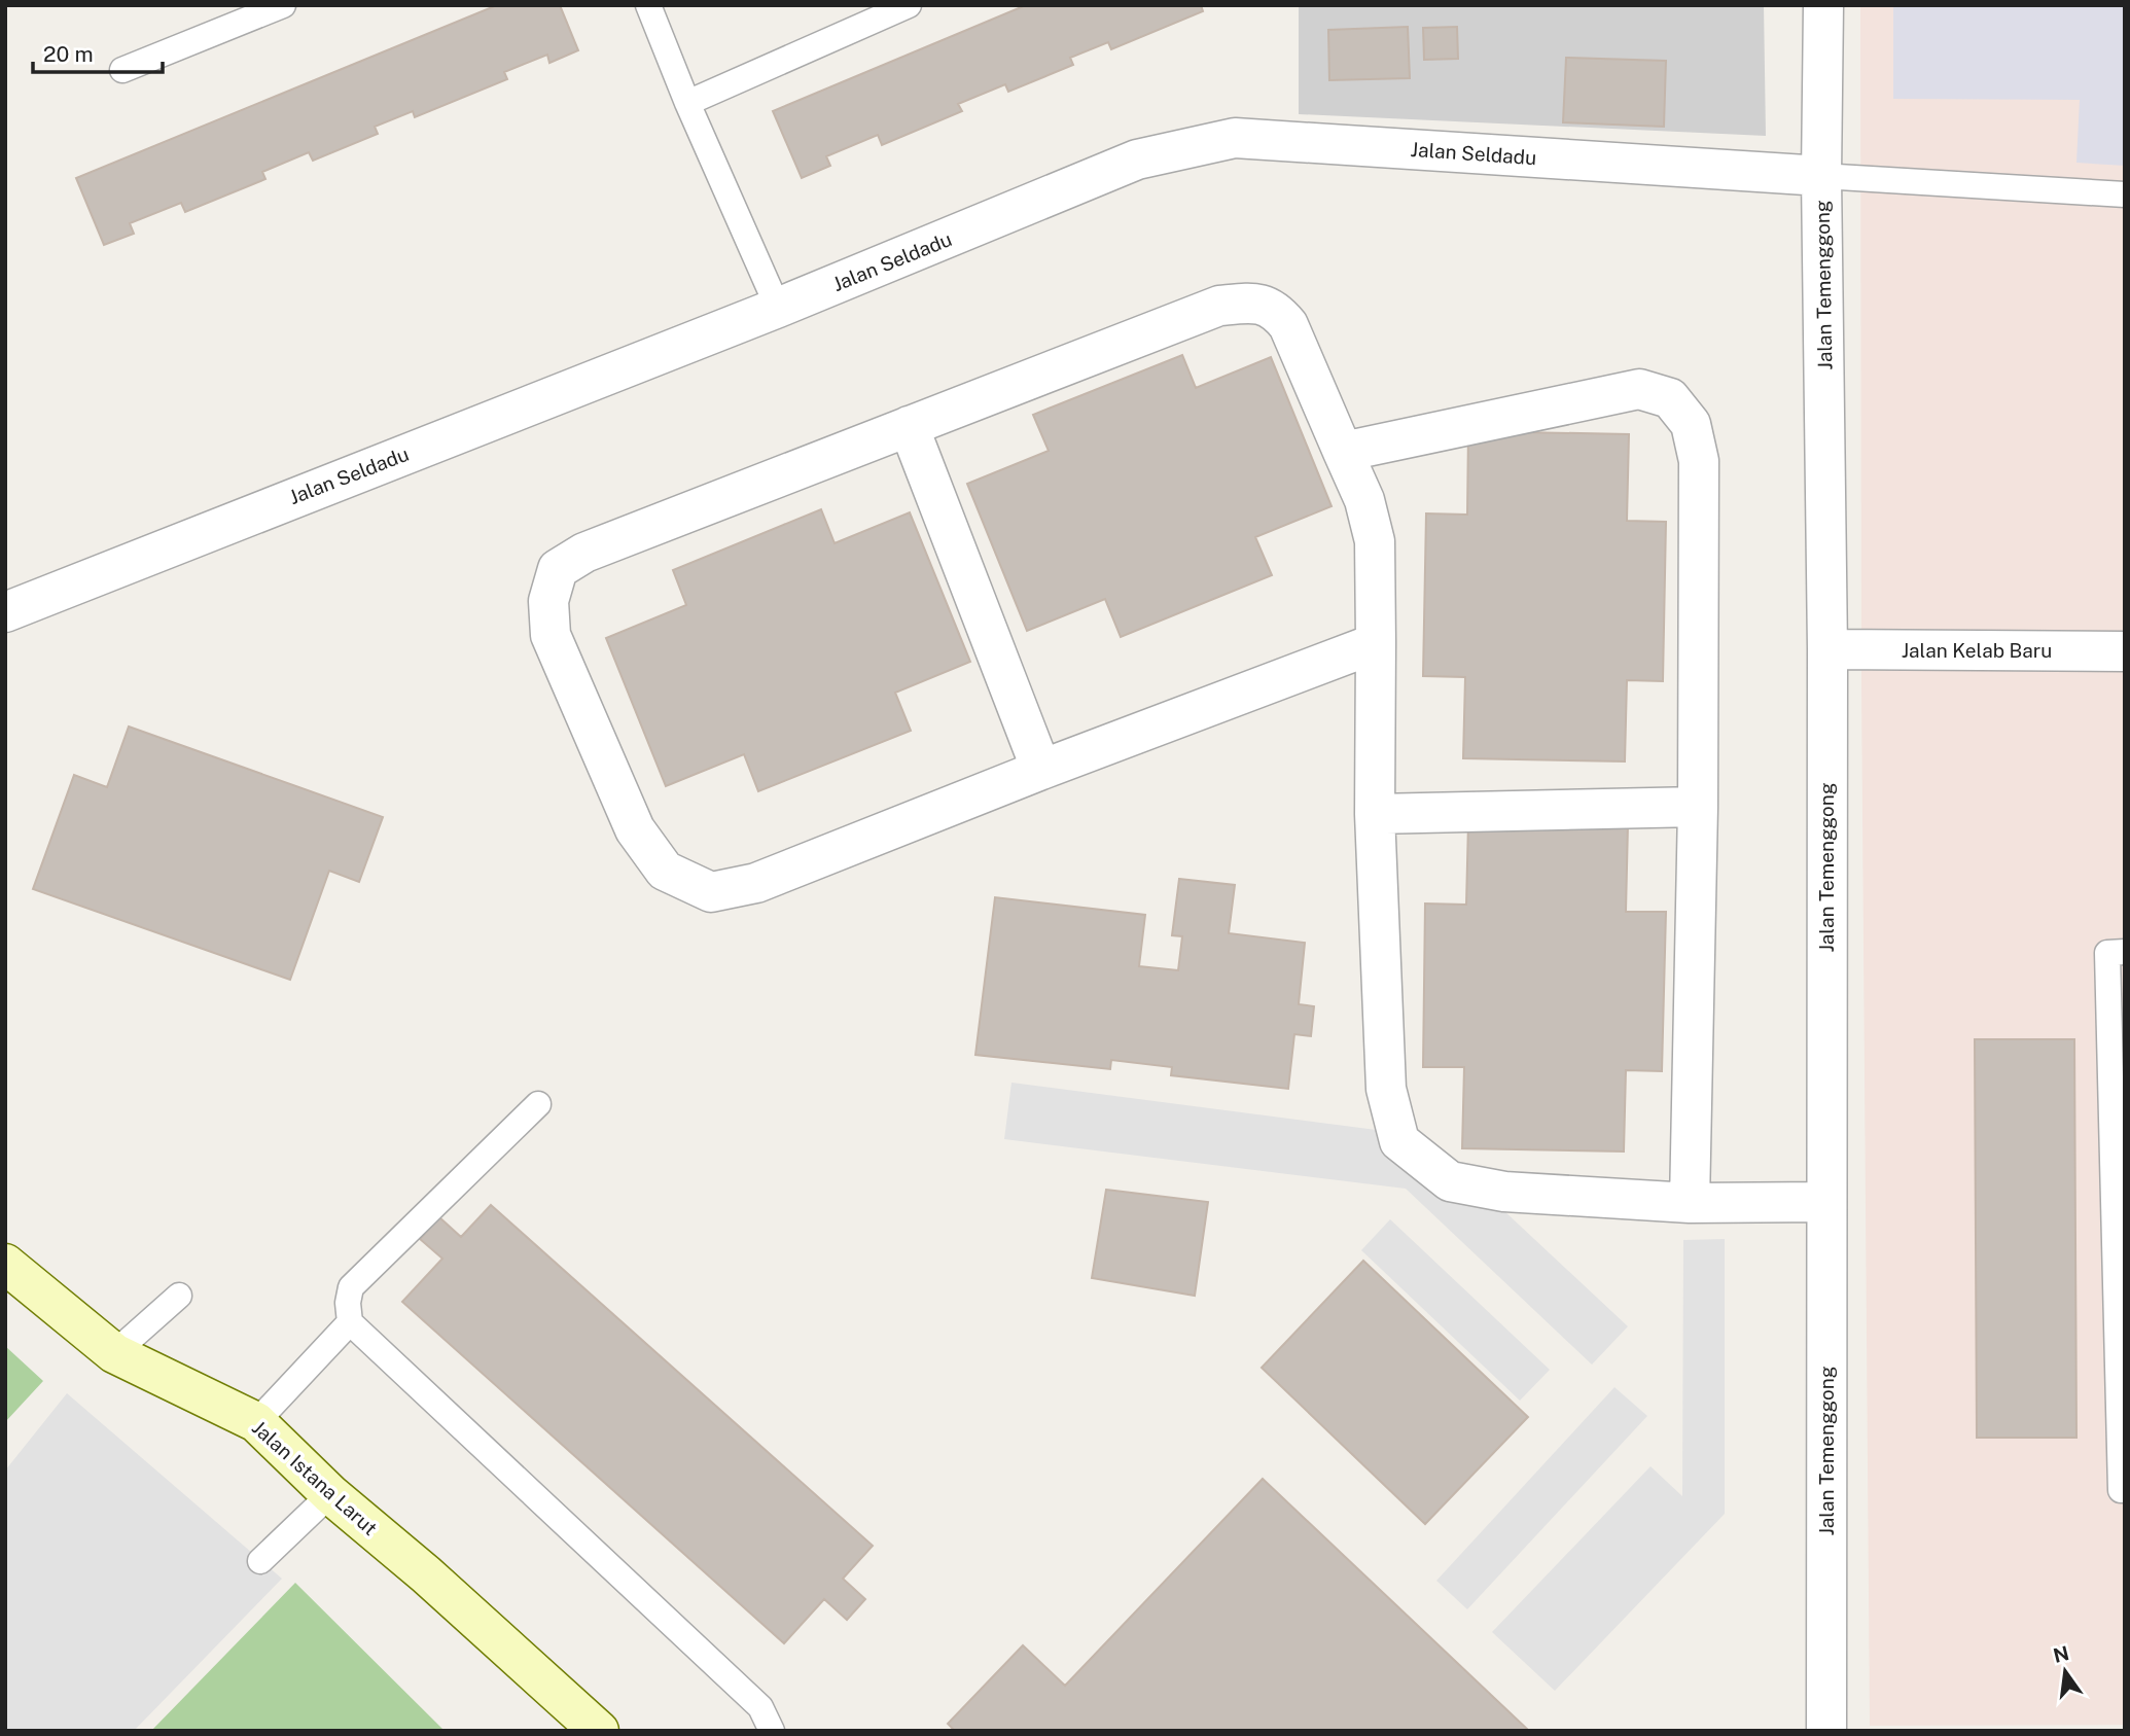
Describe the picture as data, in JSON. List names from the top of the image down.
{
  "streets": {
    "main road": ["Jalan Istana Larut"],
    "street": ["Jalan Seldadu", "Jalan Temenggong", "Jalan Kelab Baru"]
  },
  "crossings": [
    ["Jalan Seldadu", "Jalan Temenggong"],
    ["Jalan Temenggong", "Jalan Kelab Baru"]
  ],
  "scale_bar": "20 m",
  "north": "top"
}
